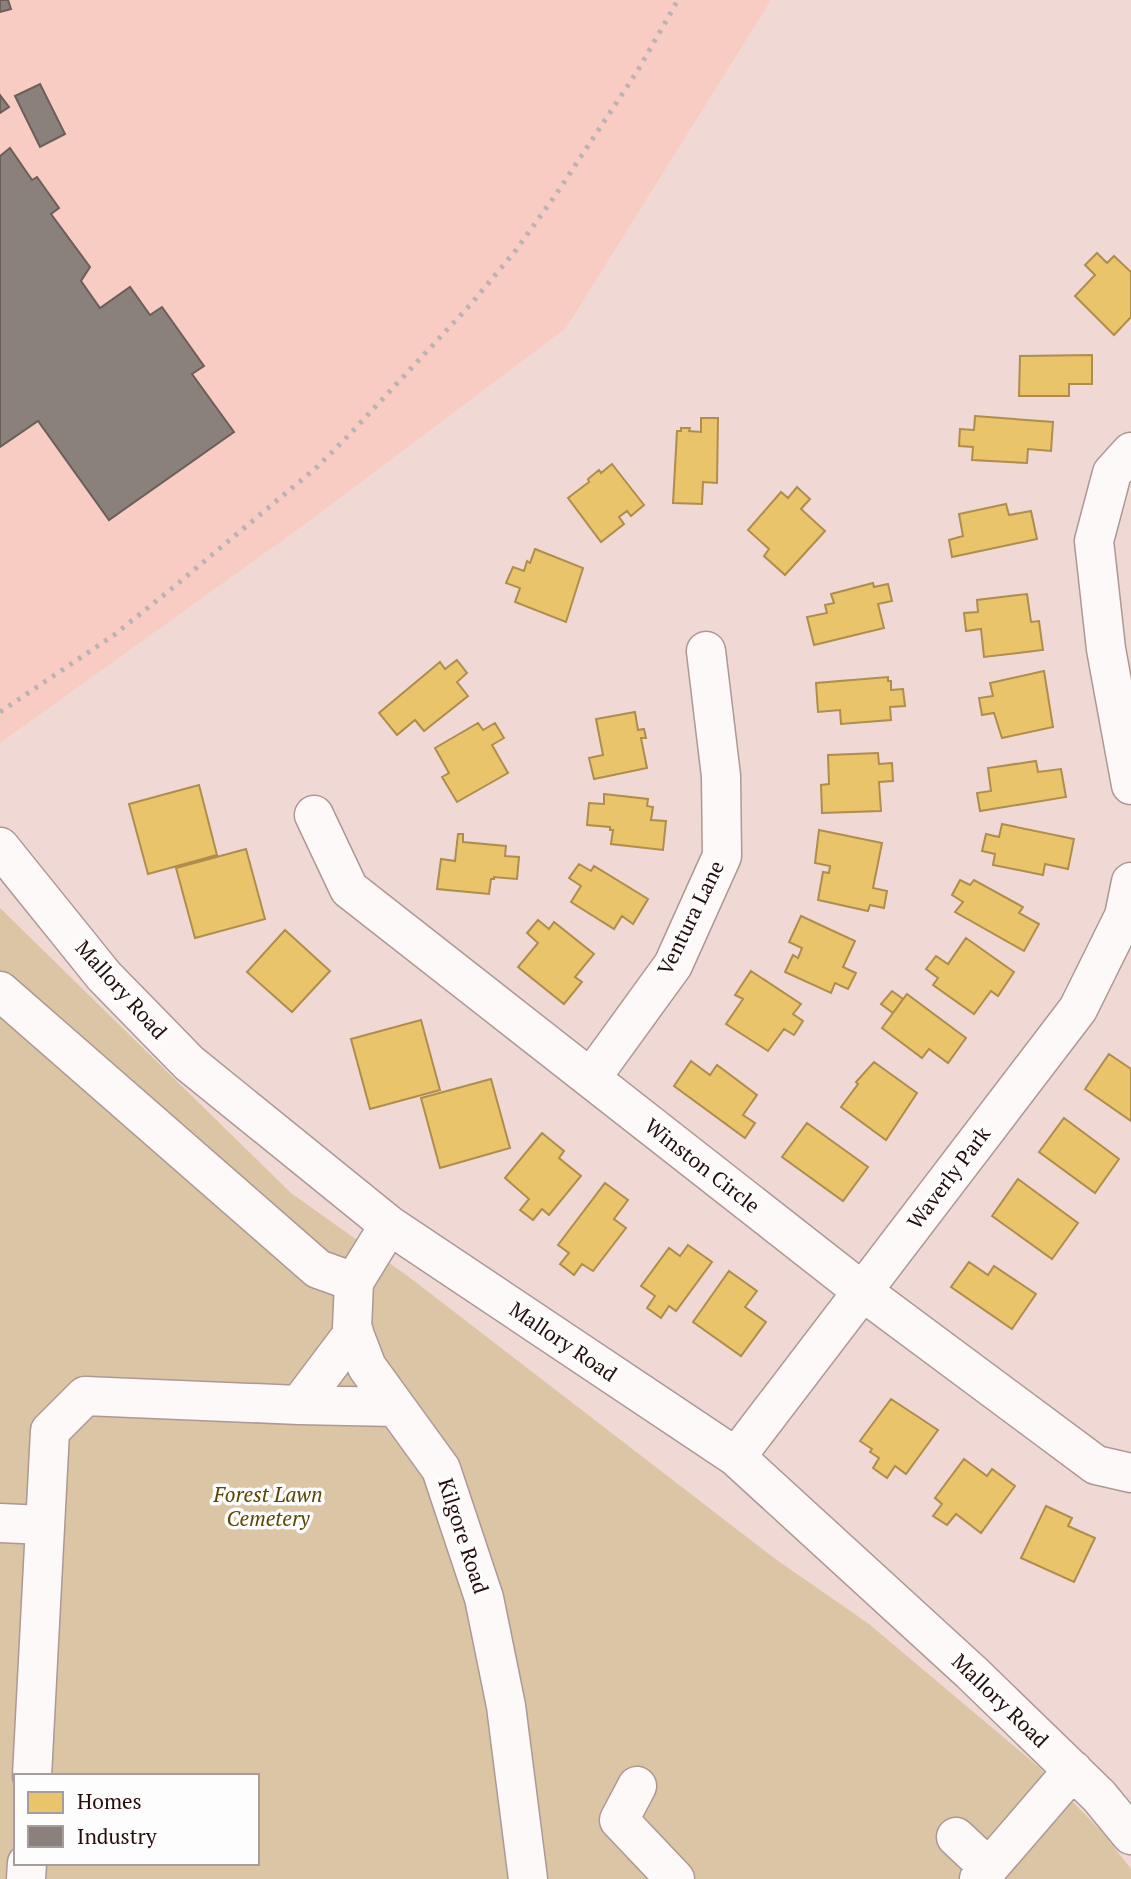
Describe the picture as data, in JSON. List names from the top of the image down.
{
  "streets": {
    "street": [
      "Ventura Lane",
      "Mallory Road",
      "Winston Circle",
      "Waverly Park",
      "Kilgore Road"
    ]
  },
  "crossings": [
    ["Ventura Lane", "Winston Circle"],
    ["Mallory Road", "Waverly Park"],
    ["Winston Circle", "Waverly Park"]
  ],
  "parks": ["Forest Lawn Cemetery"],
  "legend": ["Homes", "Industry"]
}
